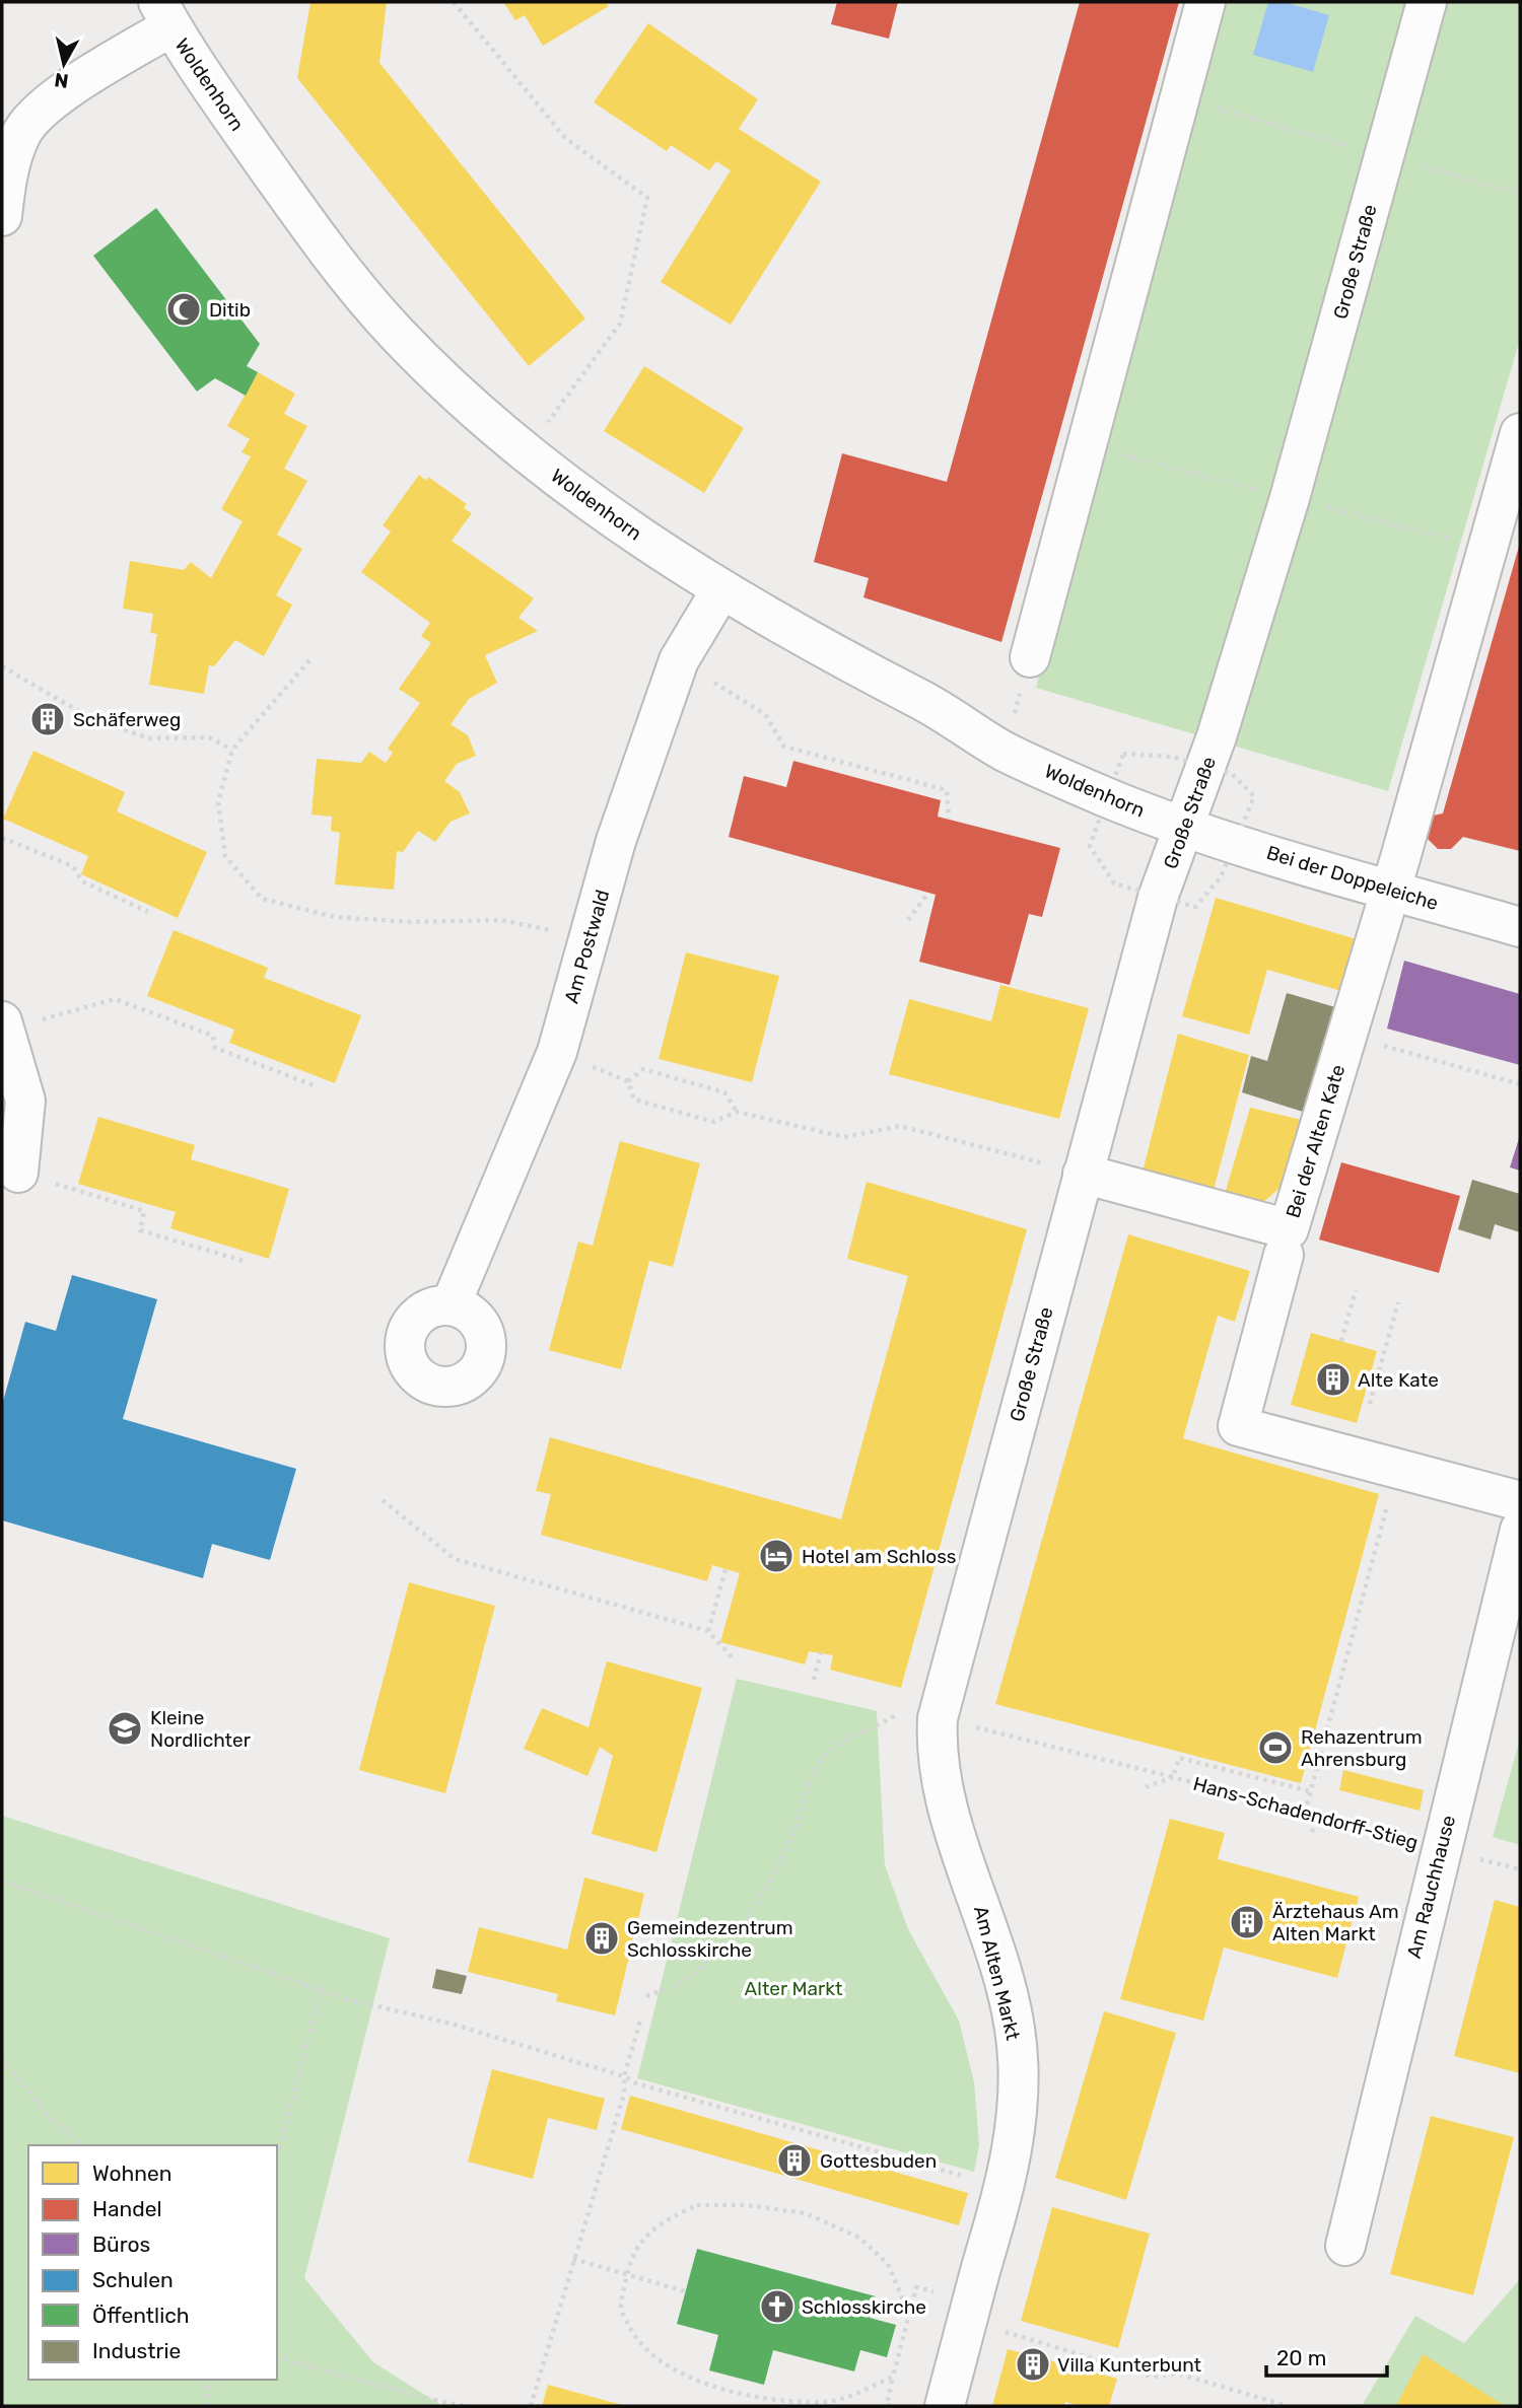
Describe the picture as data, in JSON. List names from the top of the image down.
{
  "streets": {
    "street": [
      "Woldenhorn",
      "Große Straße",
      "Bei der Doppeleiche",
      "Am Postwald",
      "Bei der Alten Kate",
      "Am Rauchhause",
      "Am Alten Markt"
    ],
    "path": ["Hans-Schadendorff-Stieg"]
  },
  "crossings": [
    ["Woldenhorn", "Große Straße"],
    ["Woldenhorn", "Bei der Doppeleiche"],
    ["Woldenhorn", "Am Postwald"],
    ["Große Straße", "Bei der Doppeleiche"],
    ["Große Straße", "Bei der Alten Kate"],
    ["Große Straße", "Am Alten Markt"],
    ["Bei der Doppeleiche", "Bei der Alten Kate"],
    ["Hans-Schadendorff-Stieg", "Am Rauchhause"]
  ],
  "parks": ["Alter Markt"],
  "places": {
    "mosque": ["Ditib"],
    "building": [
      "Schäferweg",
      "Alte Kate",
      "Ärztehaus Am Alten Markt",
      "Gemeindezentrum Schlosskirche",
      "Gottesbuden",
      "Villa Kunterbunt"
    ],
    "hotel": ["Hotel am Schloss"],
    "school or university": ["Kleine Nordlichter"],
    "sports": ["Rehazentrum Ahrensburg"],
    "church": ["Schlosskirche"]
  },
  "legend": [
    "Wohnen",
    "Handel",
    "Büros",
    "Schulen",
    "Öffentlich",
    "Industrie"
  ],
  "scale_bar": "20 m",
  "north": "bottom"
}
